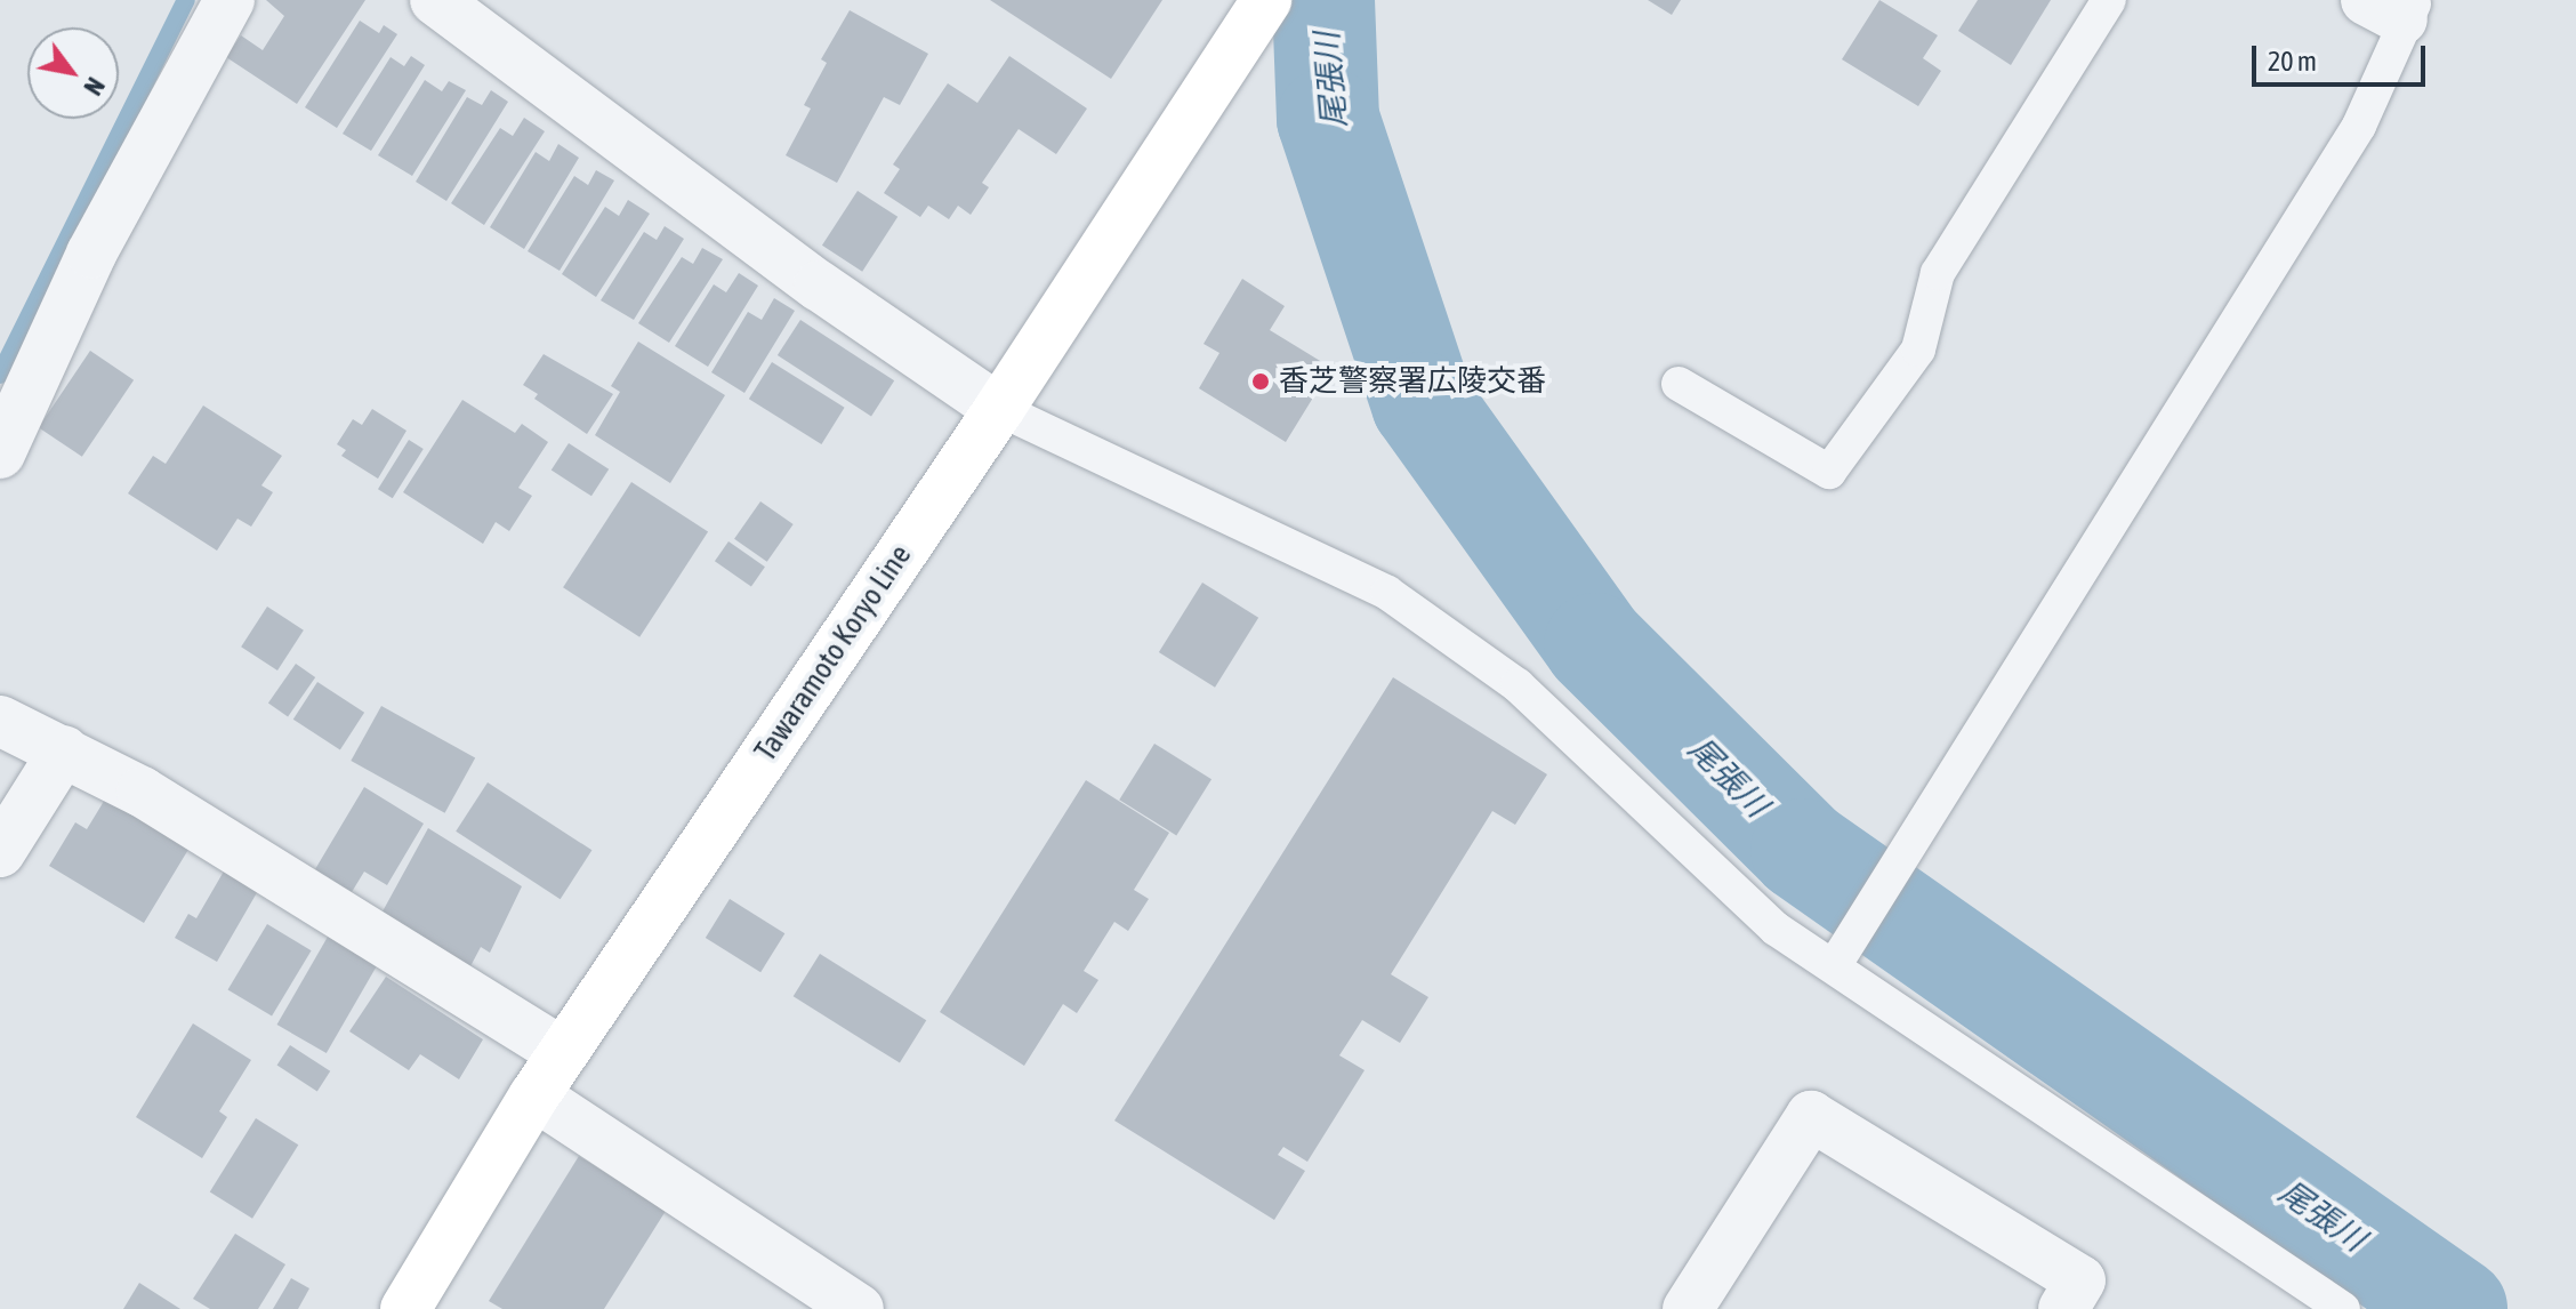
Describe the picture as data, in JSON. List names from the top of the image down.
{
  "streets": {
    "main road": ["Tawaramoto Koryo Line"]
  },
  "water": ["尾張川"],
  "places": ["香芝警察署広陵交番"],
  "scale_bar": "20 m",
  "north": "bottom right"
}
